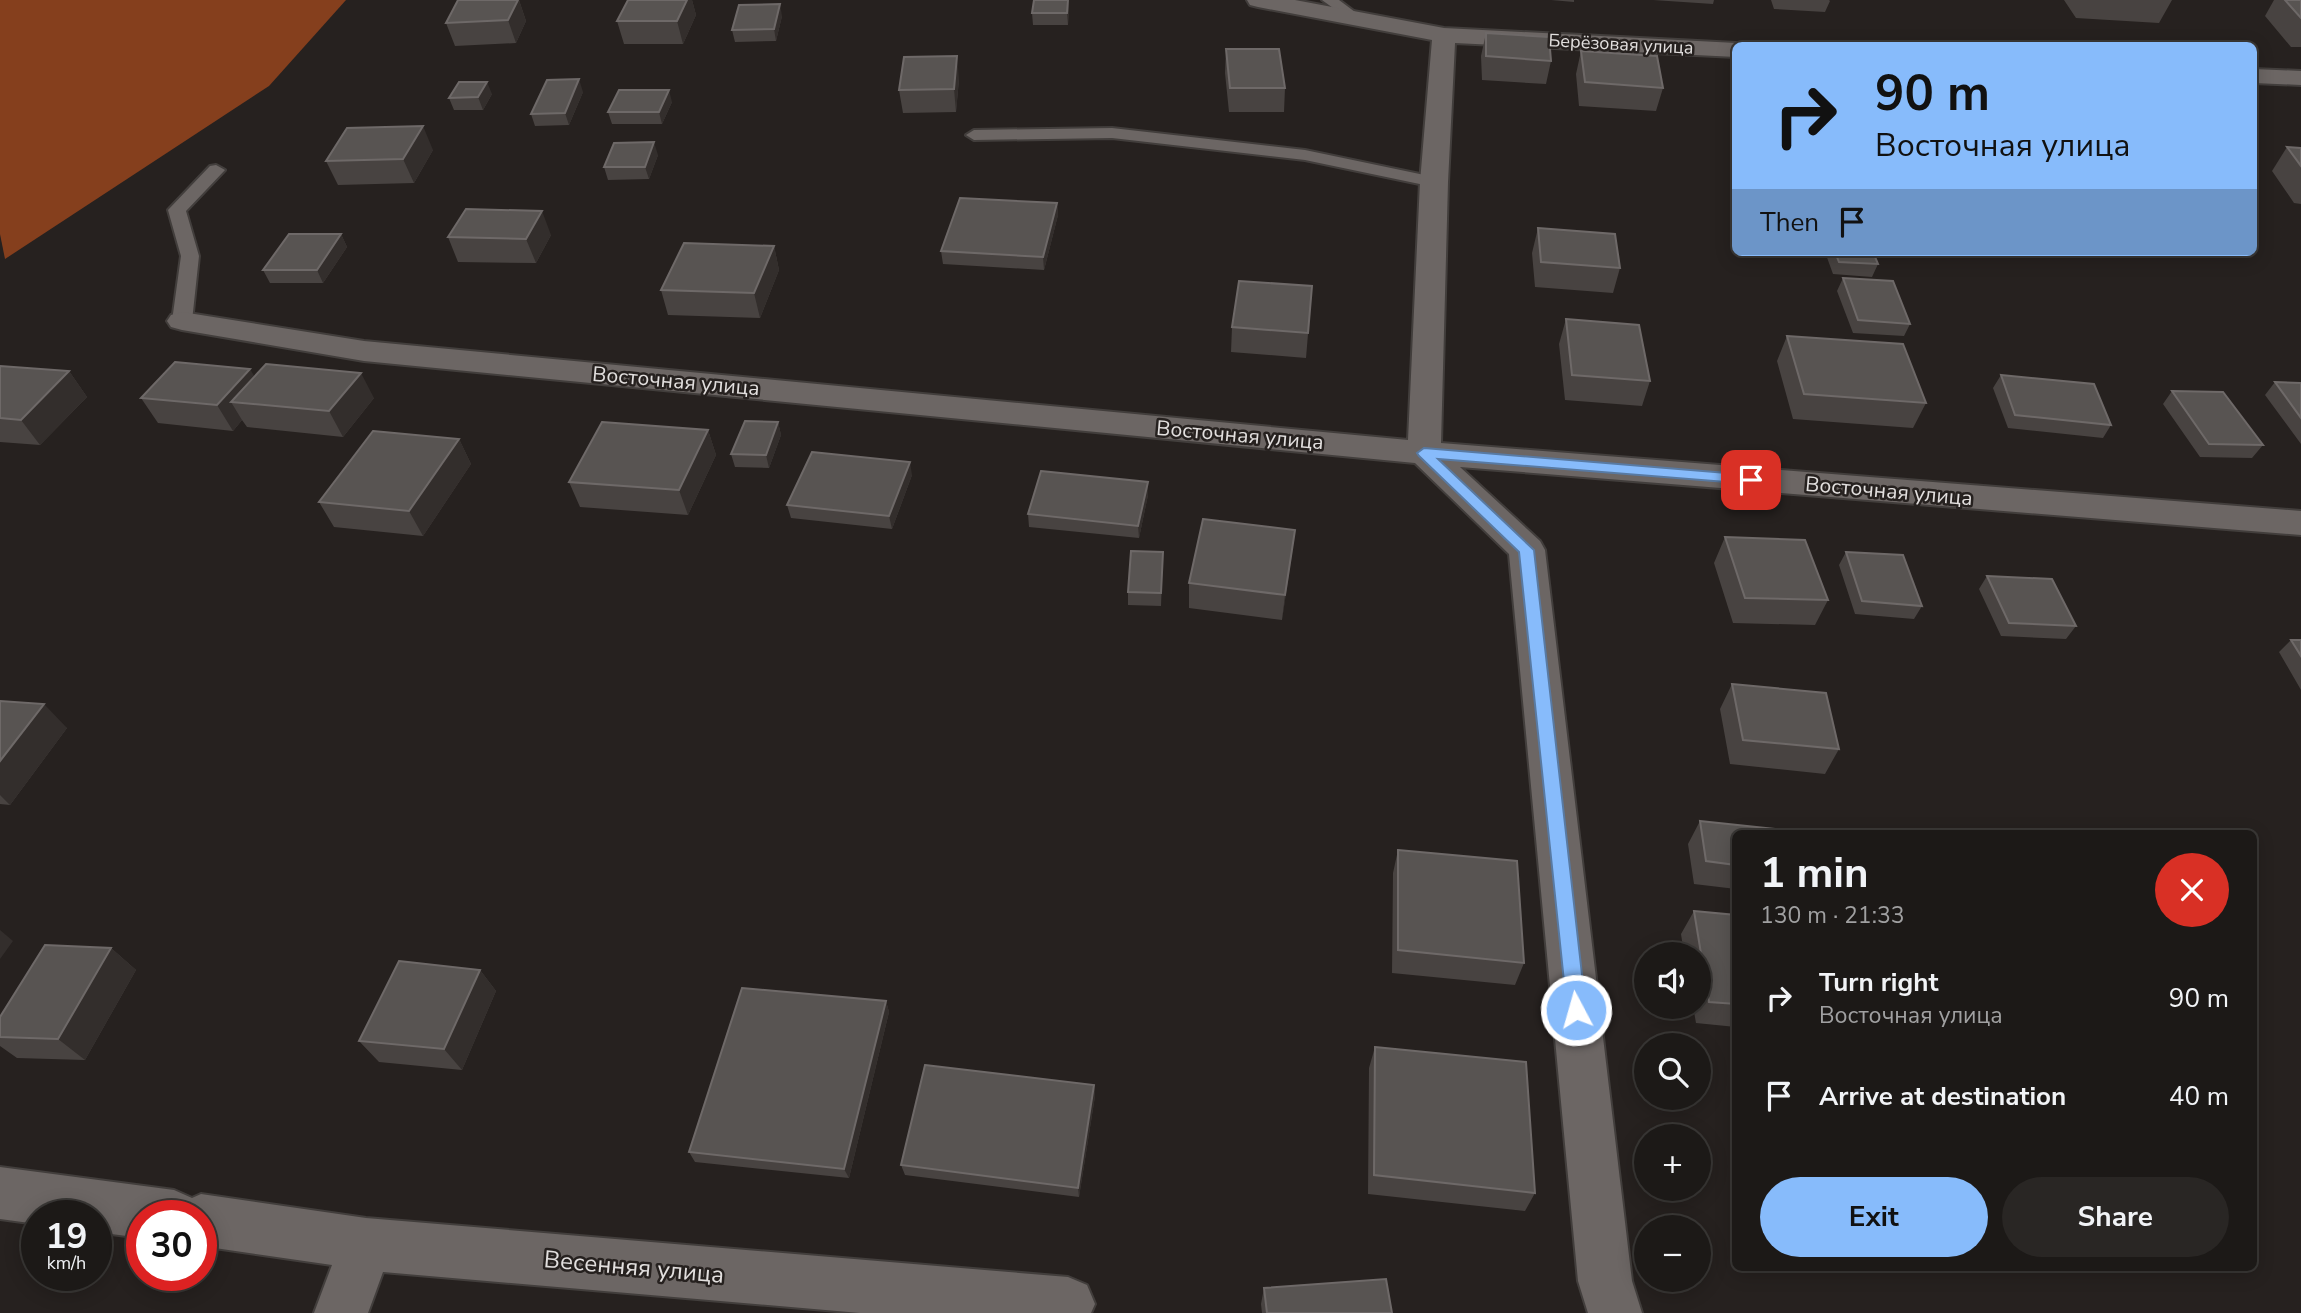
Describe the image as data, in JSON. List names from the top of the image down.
{
  "streets": {
    "street": ["Берёзовая улица", "Восточная улица", "Весенняя улица"]
  },
  "page": {
    "turn": ["90 m", "Восточная улица"],
    "then": "Then",
    "heading": ["1 min", "130 m · 21:33"],
    "map_buttons": ["+", "−"],
    "list": [
      {
        "name": "Turn right",
        "note": "Восточная улица",
        "value": "90 m"
      },
      {
        "name": "Arrive at destination",
        "value": "40 m"
      }
    ],
    "buttons": ["Exit", "Share"],
    "speed": "19 km/h",
    "limit": "30"
  }
}
